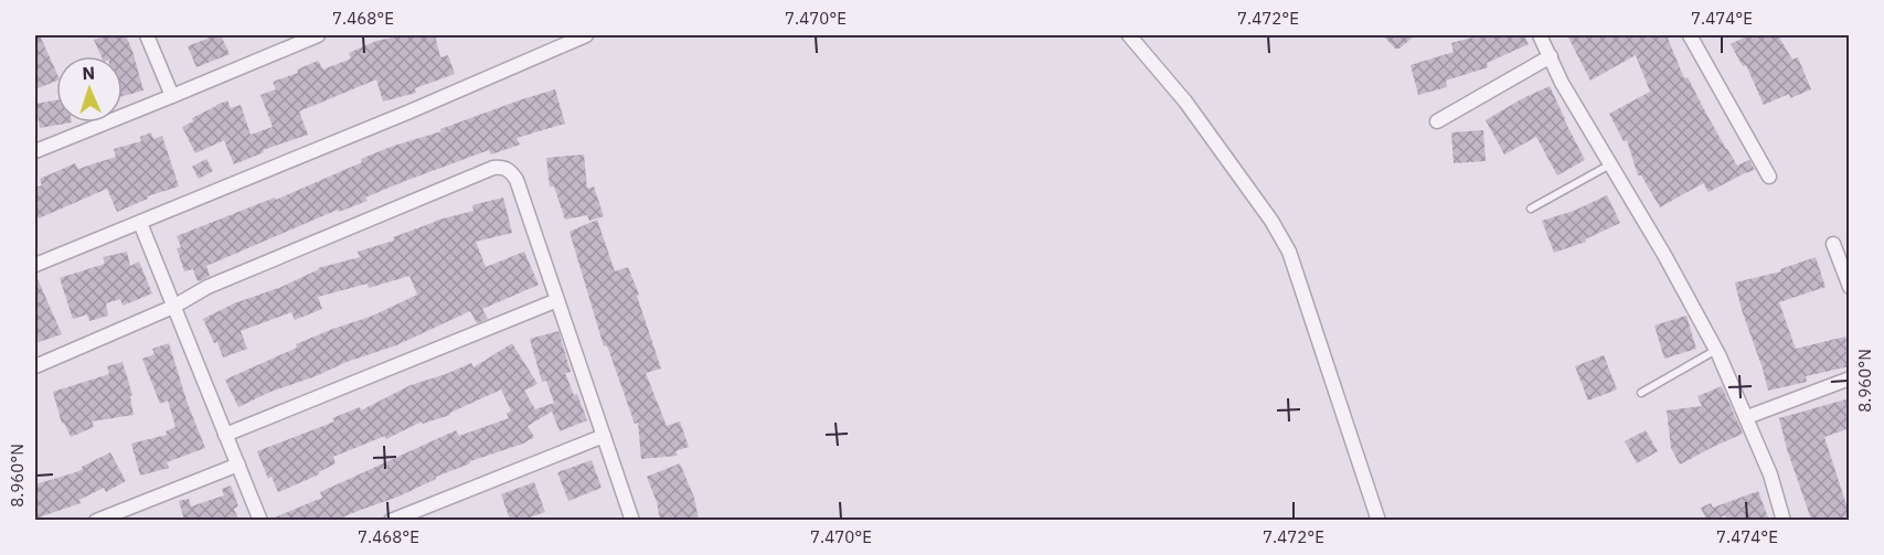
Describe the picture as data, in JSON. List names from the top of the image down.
{
  "north": "top",
  "coordinates": [
    "7.468°E",
    "7.470°E",
    "7.472°E",
    "7.474°E",
    "8.960°N"
  ]
}
